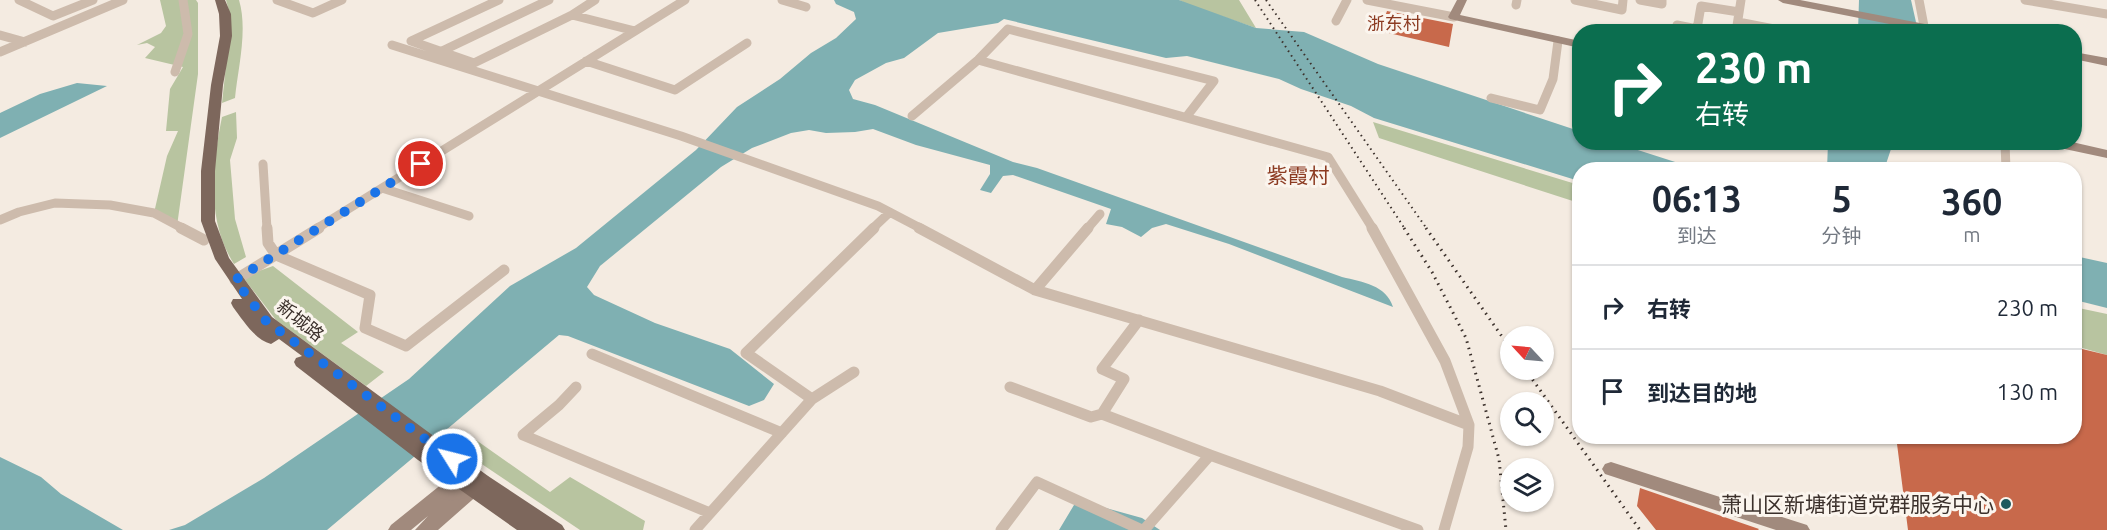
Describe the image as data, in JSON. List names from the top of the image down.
{
  "streets": {
    "main road": ["新城路"]
  },
  "districts": ["浙东村", "紫霞村"],
  "places": ["萧山区新塘街道党群服务中心"],
  "north": "top left",
  "page": {
    "turn": ["230 m", "右转"],
    "eta": [
      "06:13",
      "到达",
      "5",
      "分钟",
      "360",
      "m"
    ],
    "list": [
      {
        "name": "右转",
        "value": "230 m"
      },
      {
        "name": "到达目的地",
        "value": "130 m"
      }
    ]
  }
}
